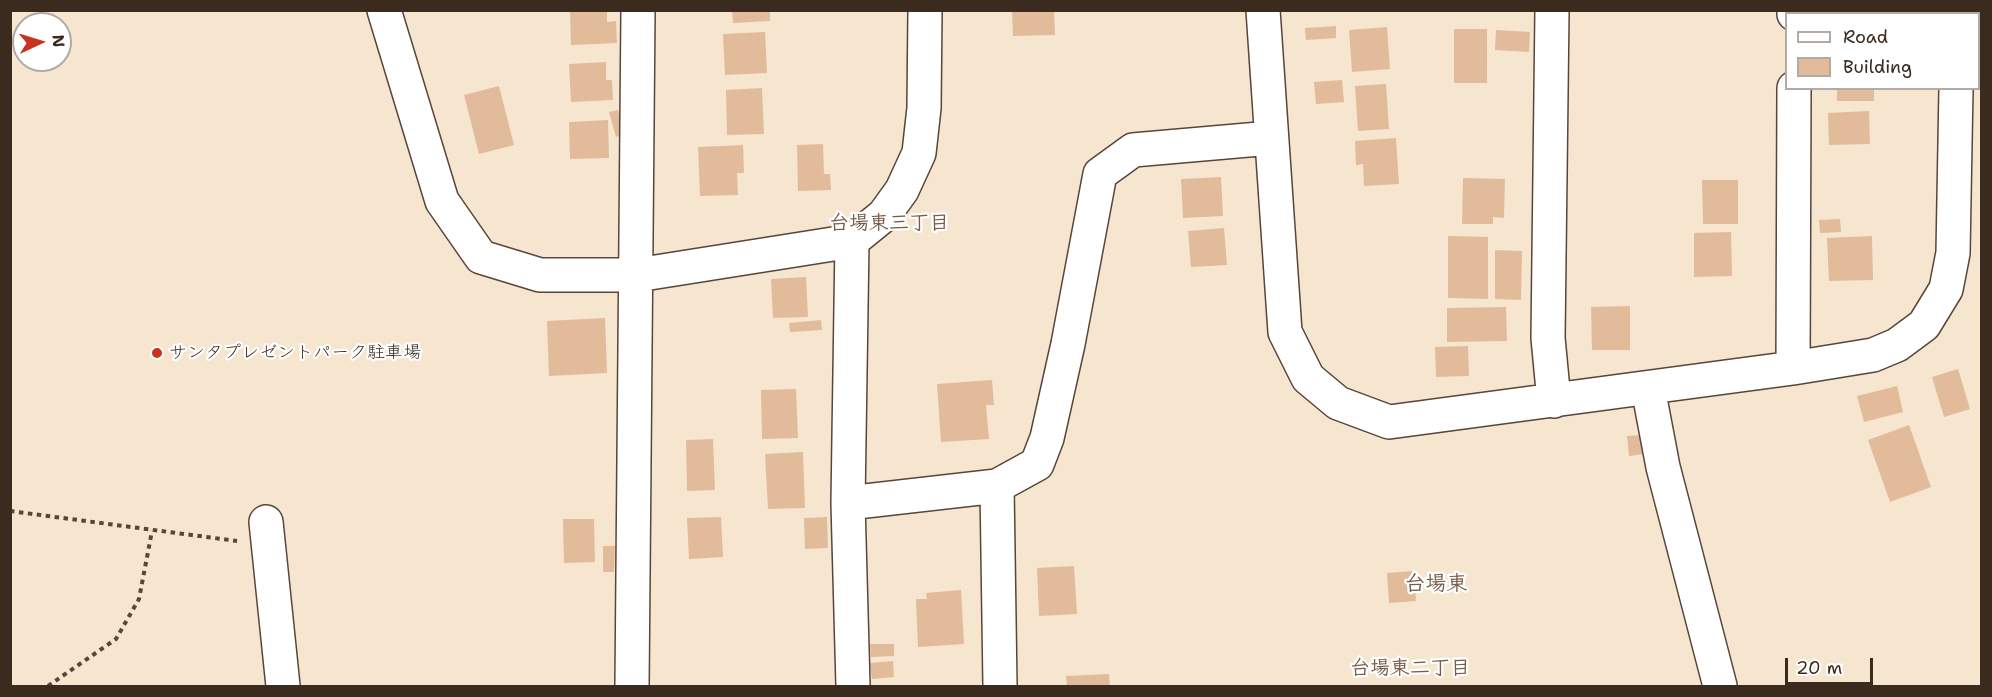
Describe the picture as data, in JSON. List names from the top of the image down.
{
  "districts": ["台場東三丁目", "台場東", "台場東二丁目"],
  "places": ["サンタプレゼントパーク駐車場"],
  "legend": ["Road", "Building"],
  "scale_bar": "20 m",
  "north": "right"
}
